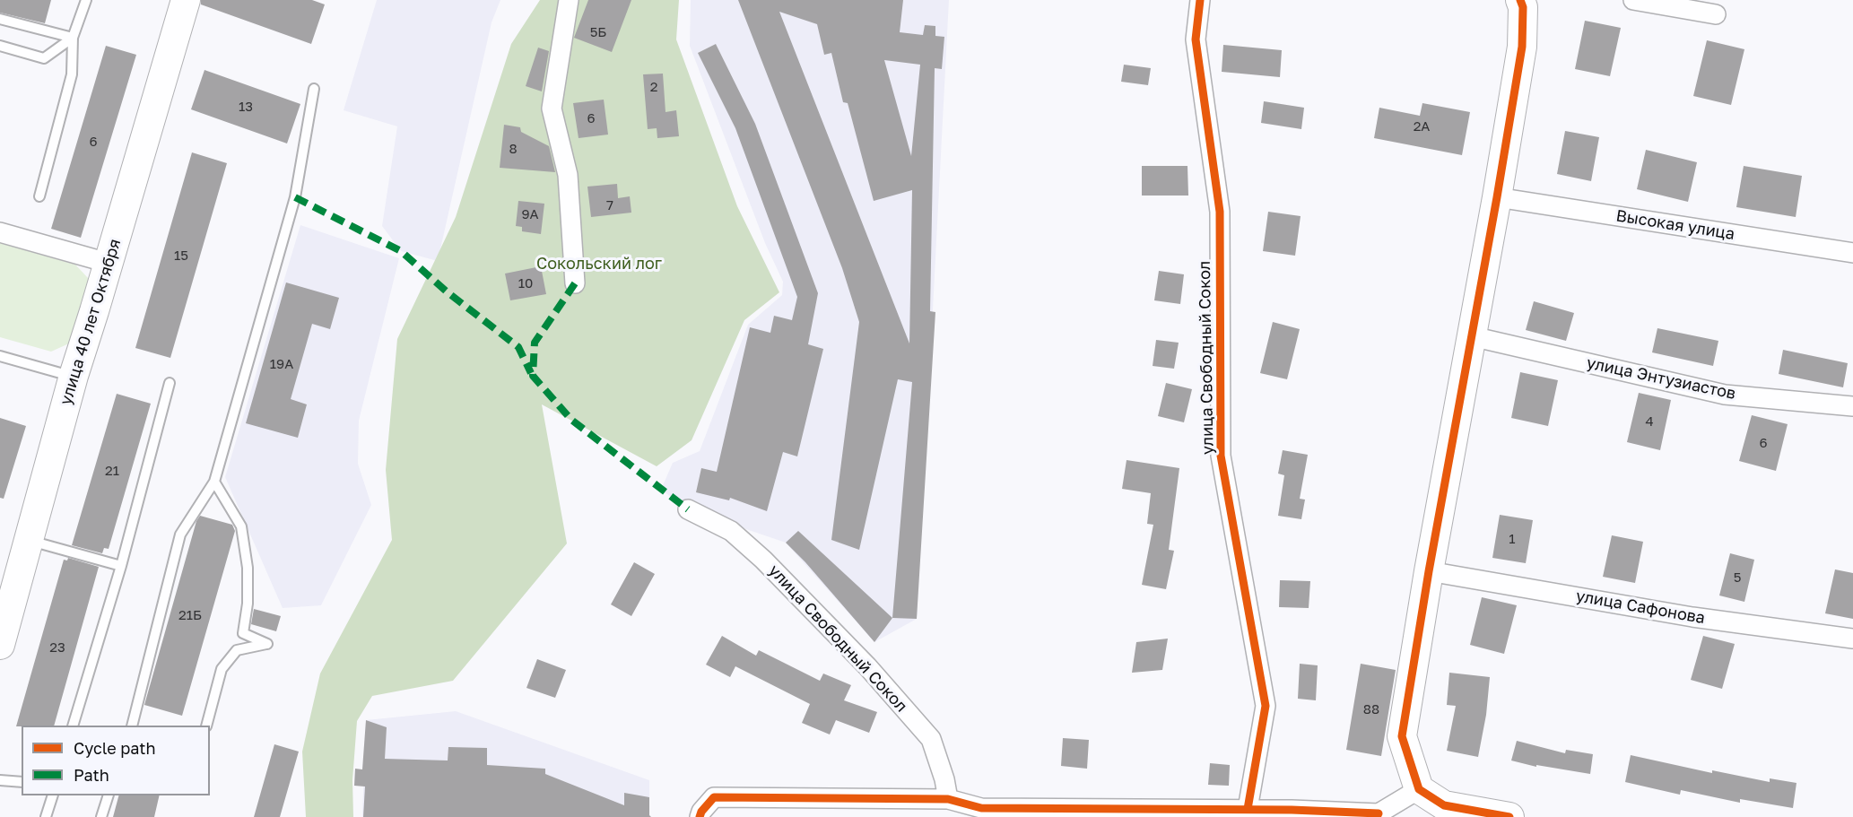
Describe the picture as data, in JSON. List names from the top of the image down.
{
  "streets": {
    "street": [
      "Высокая улица",
      "улица 40 лет Октября",
      "улица Свободный Сокол",
      "улица Энтузиастов",
      "улица Сафонова"
    ]
  },
  "parks": ["Сокольский лог"],
  "house_numbers": [
    "5Б",
    "2",
    "13",
    "6",
    "2А",
    "6",
    "8",
    "7",
    "9А",
    "15",
    "10",
    "19А",
    "4",
    "6",
    "21",
    "1",
    "5",
    "21Б",
    "23",
    "88"
  ],
  "legend": ["Cycle path", "Path"]
}
